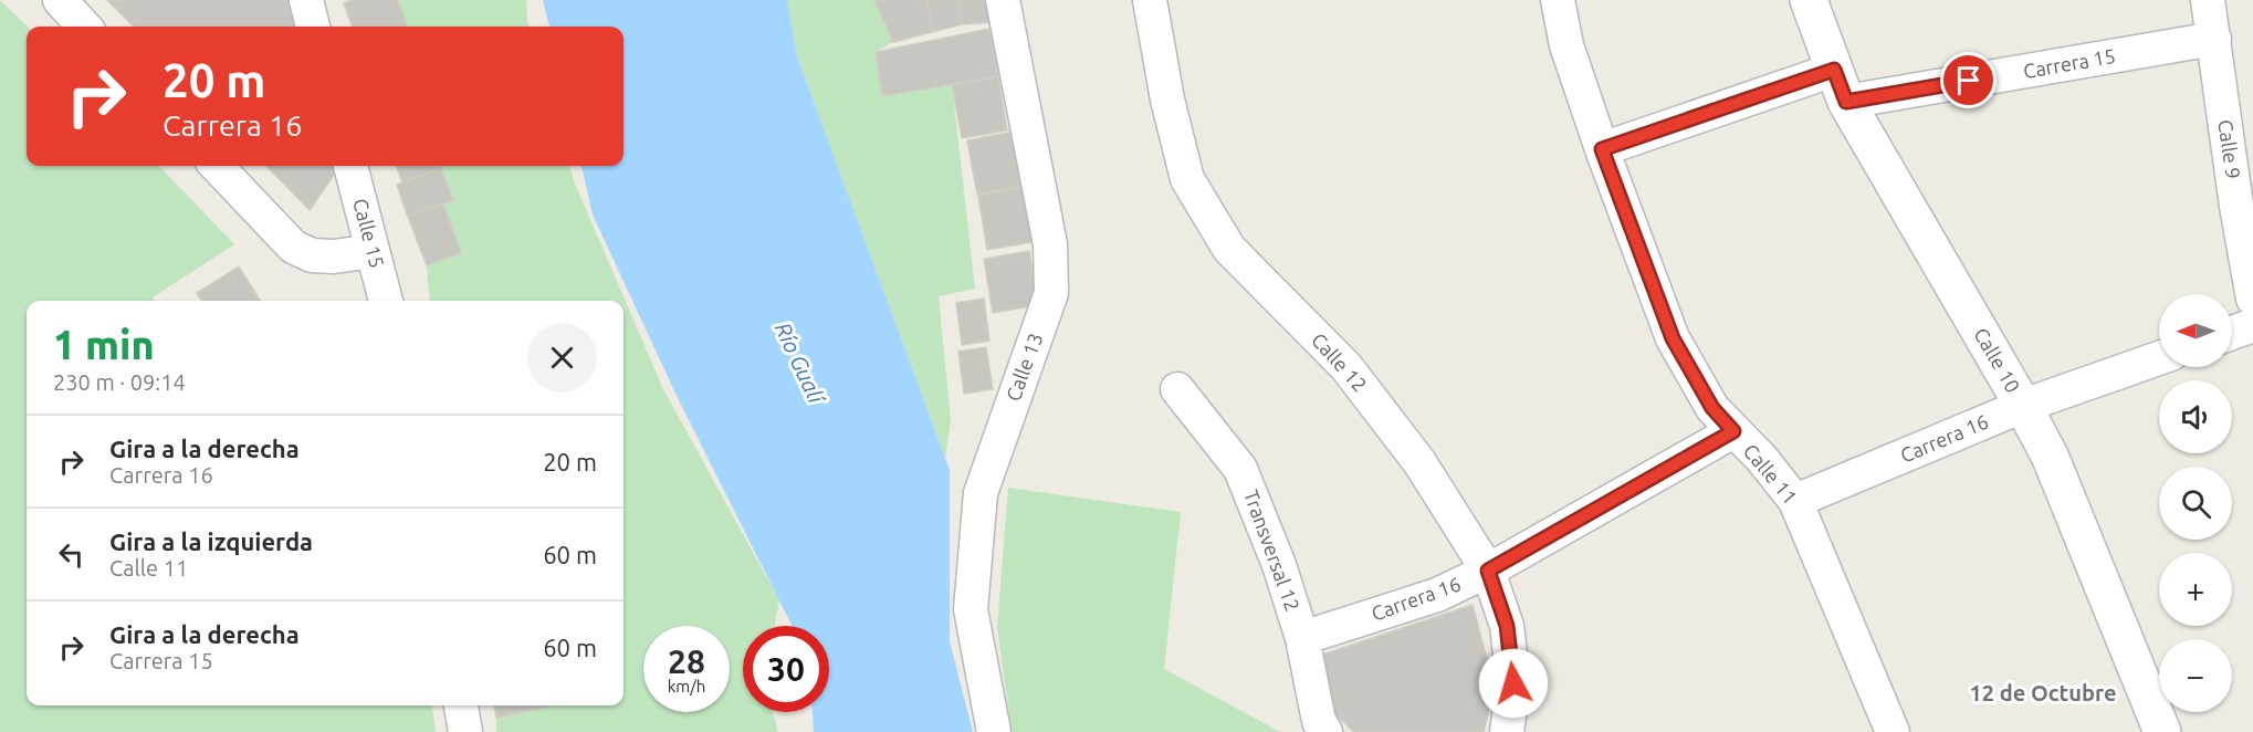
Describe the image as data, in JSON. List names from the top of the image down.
{
  "streets": {
    "street": [
      "Carrera 15",
      "Calle 9",
      "Calle 15",
      "Calle 10",
      "Calle 12",
      "Calle 13",
      "Carrera 16",
      "Calle 11",
      "Transversal 12"
    ]
  },
  "crossings": [
    ["Carrera 15", "Calle 9"],
    ["Carrera 15", "Calle 10"],
    ["Carrera 15", "Calle 11"],
    ["Calle 10", "Carrera 16"],
    ["Calle 12", "Carrera 16"],
    ["Carrera 16", "Calle 11"],
    ["Carrera 16", "Transversal 12"]
  ],
  "districts": ["12 de Octubre"],
  "water": ["Río Gualí"],
  "north": "left",
  "page": {
    "turn": ["20 m", "Carrera 16"],
    "map_buttons": ["+", "−"],
    "heading": ["1 min", "230 m · 09:14"],
    "list": [
      {
        "name": "Gira a la derecha",
        "note": "Carrera 16",
        "value": "20 m"
      },
      {
        "name": "Gira a la izquierda",
        "note": "Calle 11",
        "value": "60 m"
      },
      {
        "name": "Gira a la derecha",
        "note": "Carrera 15",
        "value": "60 m"
      }
    ],
    "speed": "28 km/h",
    "limit": "30"
  }
}
